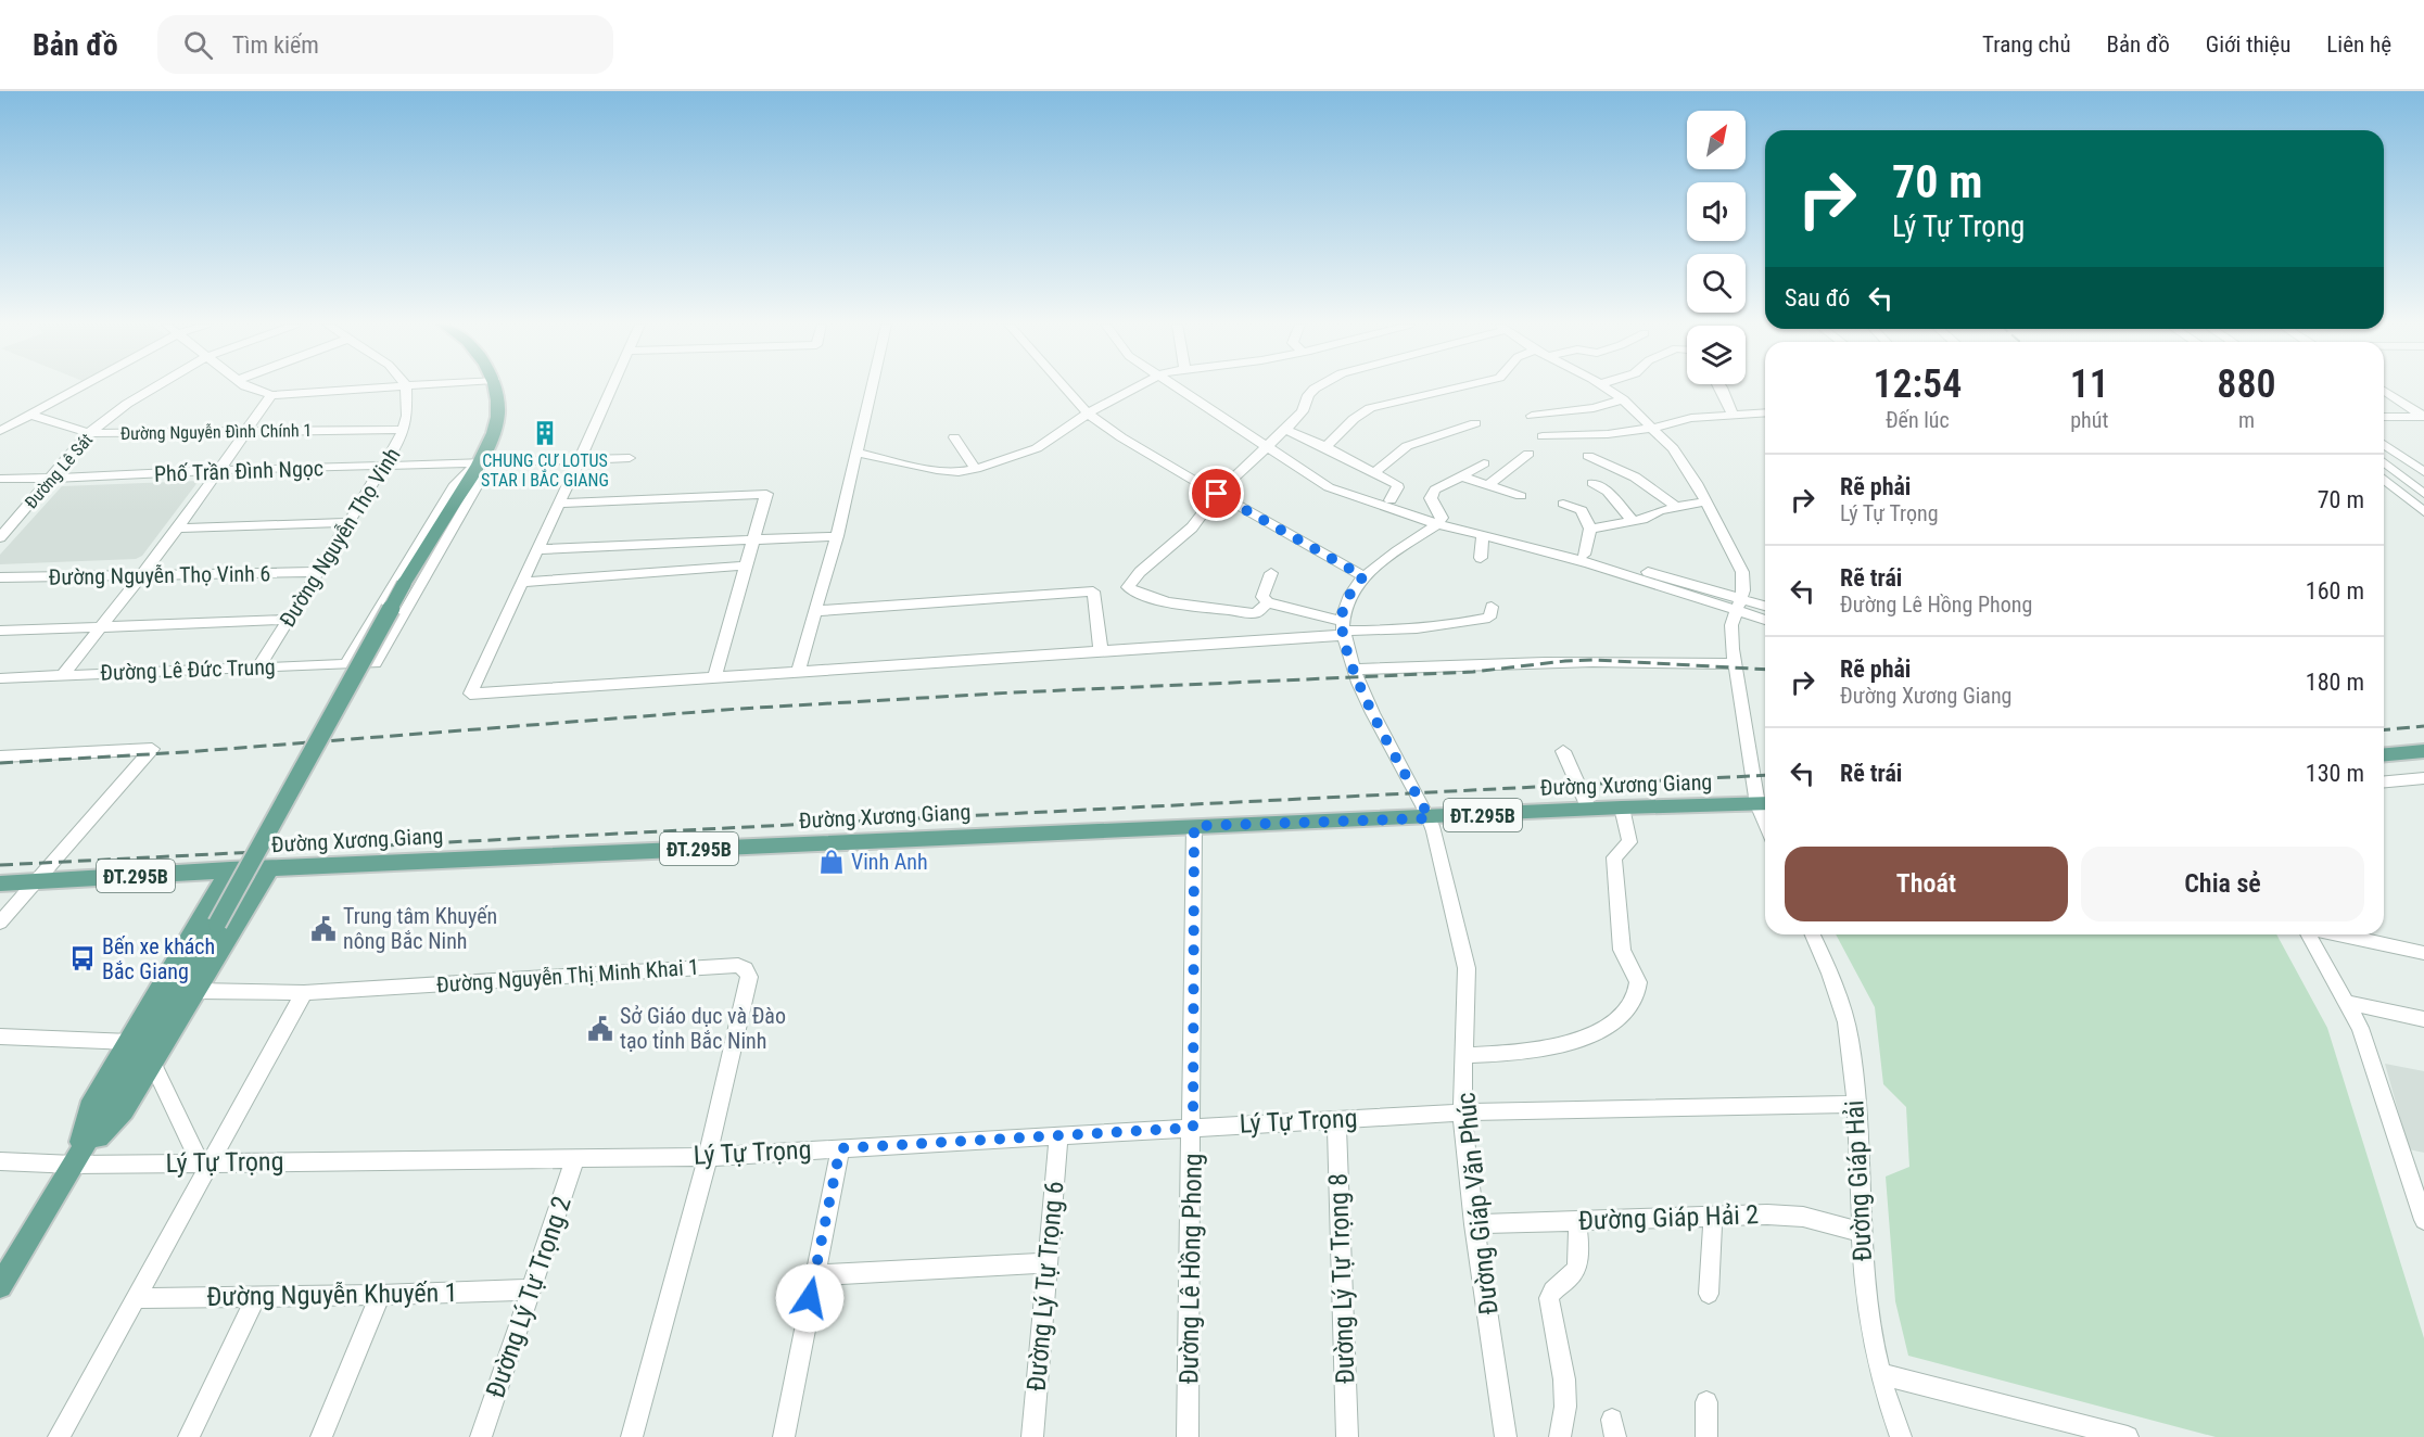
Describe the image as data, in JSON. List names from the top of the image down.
{
  "streets": {
    "main road": ["Đường Xương Giang", "ĐT.295B"],
    "street": [
      "Đường Nguyễn Đình Chính 1",
      "Đường Lê Sát",
      "Phố Trần Đình Ngọc",
      "Đường Nguyễn Thọ Vinh",
      "Đường Nguyễn Thọ Vinh 6",
      "Đường Lê Đức Trung",
      "Đường Nguyễn Thị Minh Khai 1",
      "Lý Tự Trọng",
      "Đường Giáp Hải",
      "Đường Giáp Văn Phúc",
      "Đường Giáp Hải 2",
      "Đường Lê Hồng Phong",
      "Đường Lý Tự Trọng 8",
      "Đường Lý Tự Trọng 6",
      "Đường Nguyễn Khuyến 1",
      "Đường Lý Tự Trọng 2"
    ]
  },
  "crossings": [
    ["Đường Nguyễn Đình Chính 1", "Đường Lê Sát"],
    ["Đường Nguyễn Đình Chính 1", "Đường Nguyễn Thọ Vinh"],
    ["Đường Lê Sát", "Phố Trần Đình Ngọc"],
    ["Phố Trần Đình Ngọc", "Đường Nguyễn Thọ Vinh"],
    ["Phố Trần Đình Ngọc", "Đường Lê Đức Trung"],
    ["Đường Nguyễn Thọ Vinh", "Đường Nguyễn Thọ Vinh 6"],
    ["Đường Nguyễn Thọ Vinh", "Đường Lê Đức Trung"],
    ["Đường Xương Giang", "Đường Giáp Văn Phúc"],
    ["Đường Xương Giang", "Đường Lê Hồng Phong"],
    ["Đường Nguyễn Thị Minh Khai 1", "Lý Tự Trọng"],
    ["Lý Tự Trọng", "Đường Giáp Hải"],
    ["Lý Tự Trọng", "Đường Giáp Văn Phúc"],
    ["Lý Tự Trọng", "Đường Lê Hồng Phong"],
    ["Lý Tự Trọng", "Đường Lý Tự Trọng 8"],
    ["Lý Tự Trọng", "Đường Lý Tự Trọng 6"],
    ["Lý Tự Trọng", "Đường Lý Tự Trọng 2"],
    ["Đường Giáp Hải", "Đường Giáp Hải 2"],
    ["Đường Giáp Văn Phúc", "Đường Giáp Hải 2"],
    ["Đường Nguyễn Khuyến 1", "Đường Lý Tự Trọng 2"]
  ],
  "places": {
    "building": ["CHUNG CƯ LOTUS STAR I BẮC GIANG"],
    "shop": ["Vinh Anh"],
    "public building": ["Trung tâm Khuyến nông Bắc Ninh", "Sở Giáo dục và Đào tạo tỉnh Bắc Ninh"],
    "bus stop": ["Bến xe khách Bắc Giang"]
  },
  "north": "top right",
  "page": {
    "header": "Bản đồ",
    "search": "Tìm kiếm",
    "nav": [
      "Trang chủ",
      "Bản đồ",
      "Giới thiệu",
      "Liên hệ"
    ],
    "turn": ["70 m", "Lý Tự Trọng"],
    "then": "Sau đó",
    "eta": [
      "12:54",
      "Đến lúc",
      "11",
      "phút",
      "880",
      "m"
    ],
    "list": [
      {
        "name": "Rẽ phải",
        "note": "Lý Tự Trọng",
        "value": "70 m"
      },
      {
        "name": "Rẽ trái",
        "note": "Đường Lê Hồng Phong",
        "value": "160 m"
      },
      {
        "name": "Rẽ phải",
        "note": "Đường Xương Giang",
        "value": "180 m"
      },
      {
        "name": "Rẽ trái",
        "value": "130 m"
      }
    ],
    "buttons": ["Thoát", "Chia sẻ"]
  }
}
